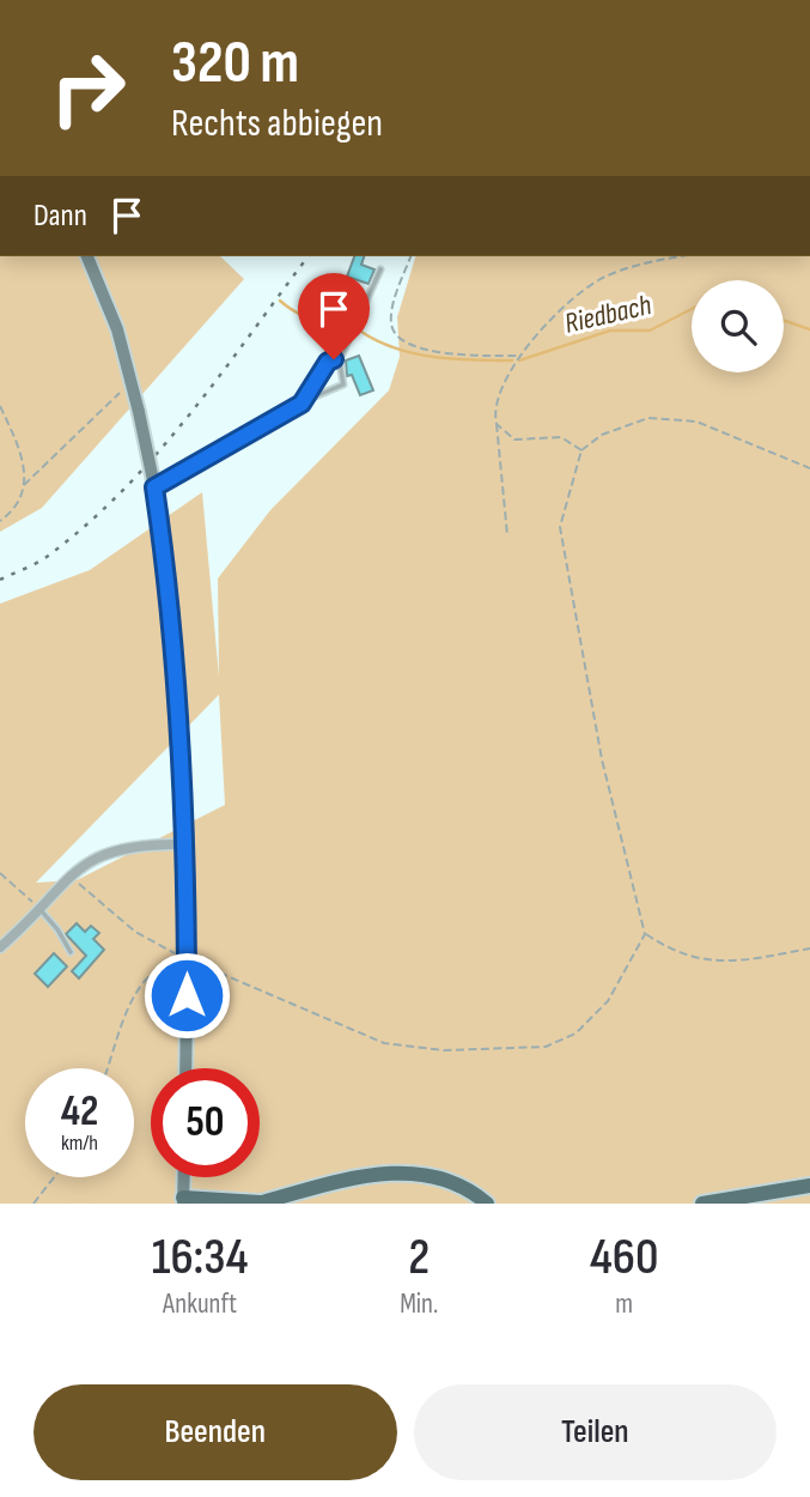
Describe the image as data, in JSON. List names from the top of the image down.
{
  "water": ["Riedbach"],
  "page": {
    "turn": ["320 m", "Rechts abbiegen"],
    "then": "Dann",
    "speed": "42 km/h",
    "limit": "50",
    "eta": [
      "16:34",
      "Ankunft",
      "2",
      "Min.",
      "460",
      "m"
    ],
    "buttons": ["Beenden", "Teilen"]
  }
}
